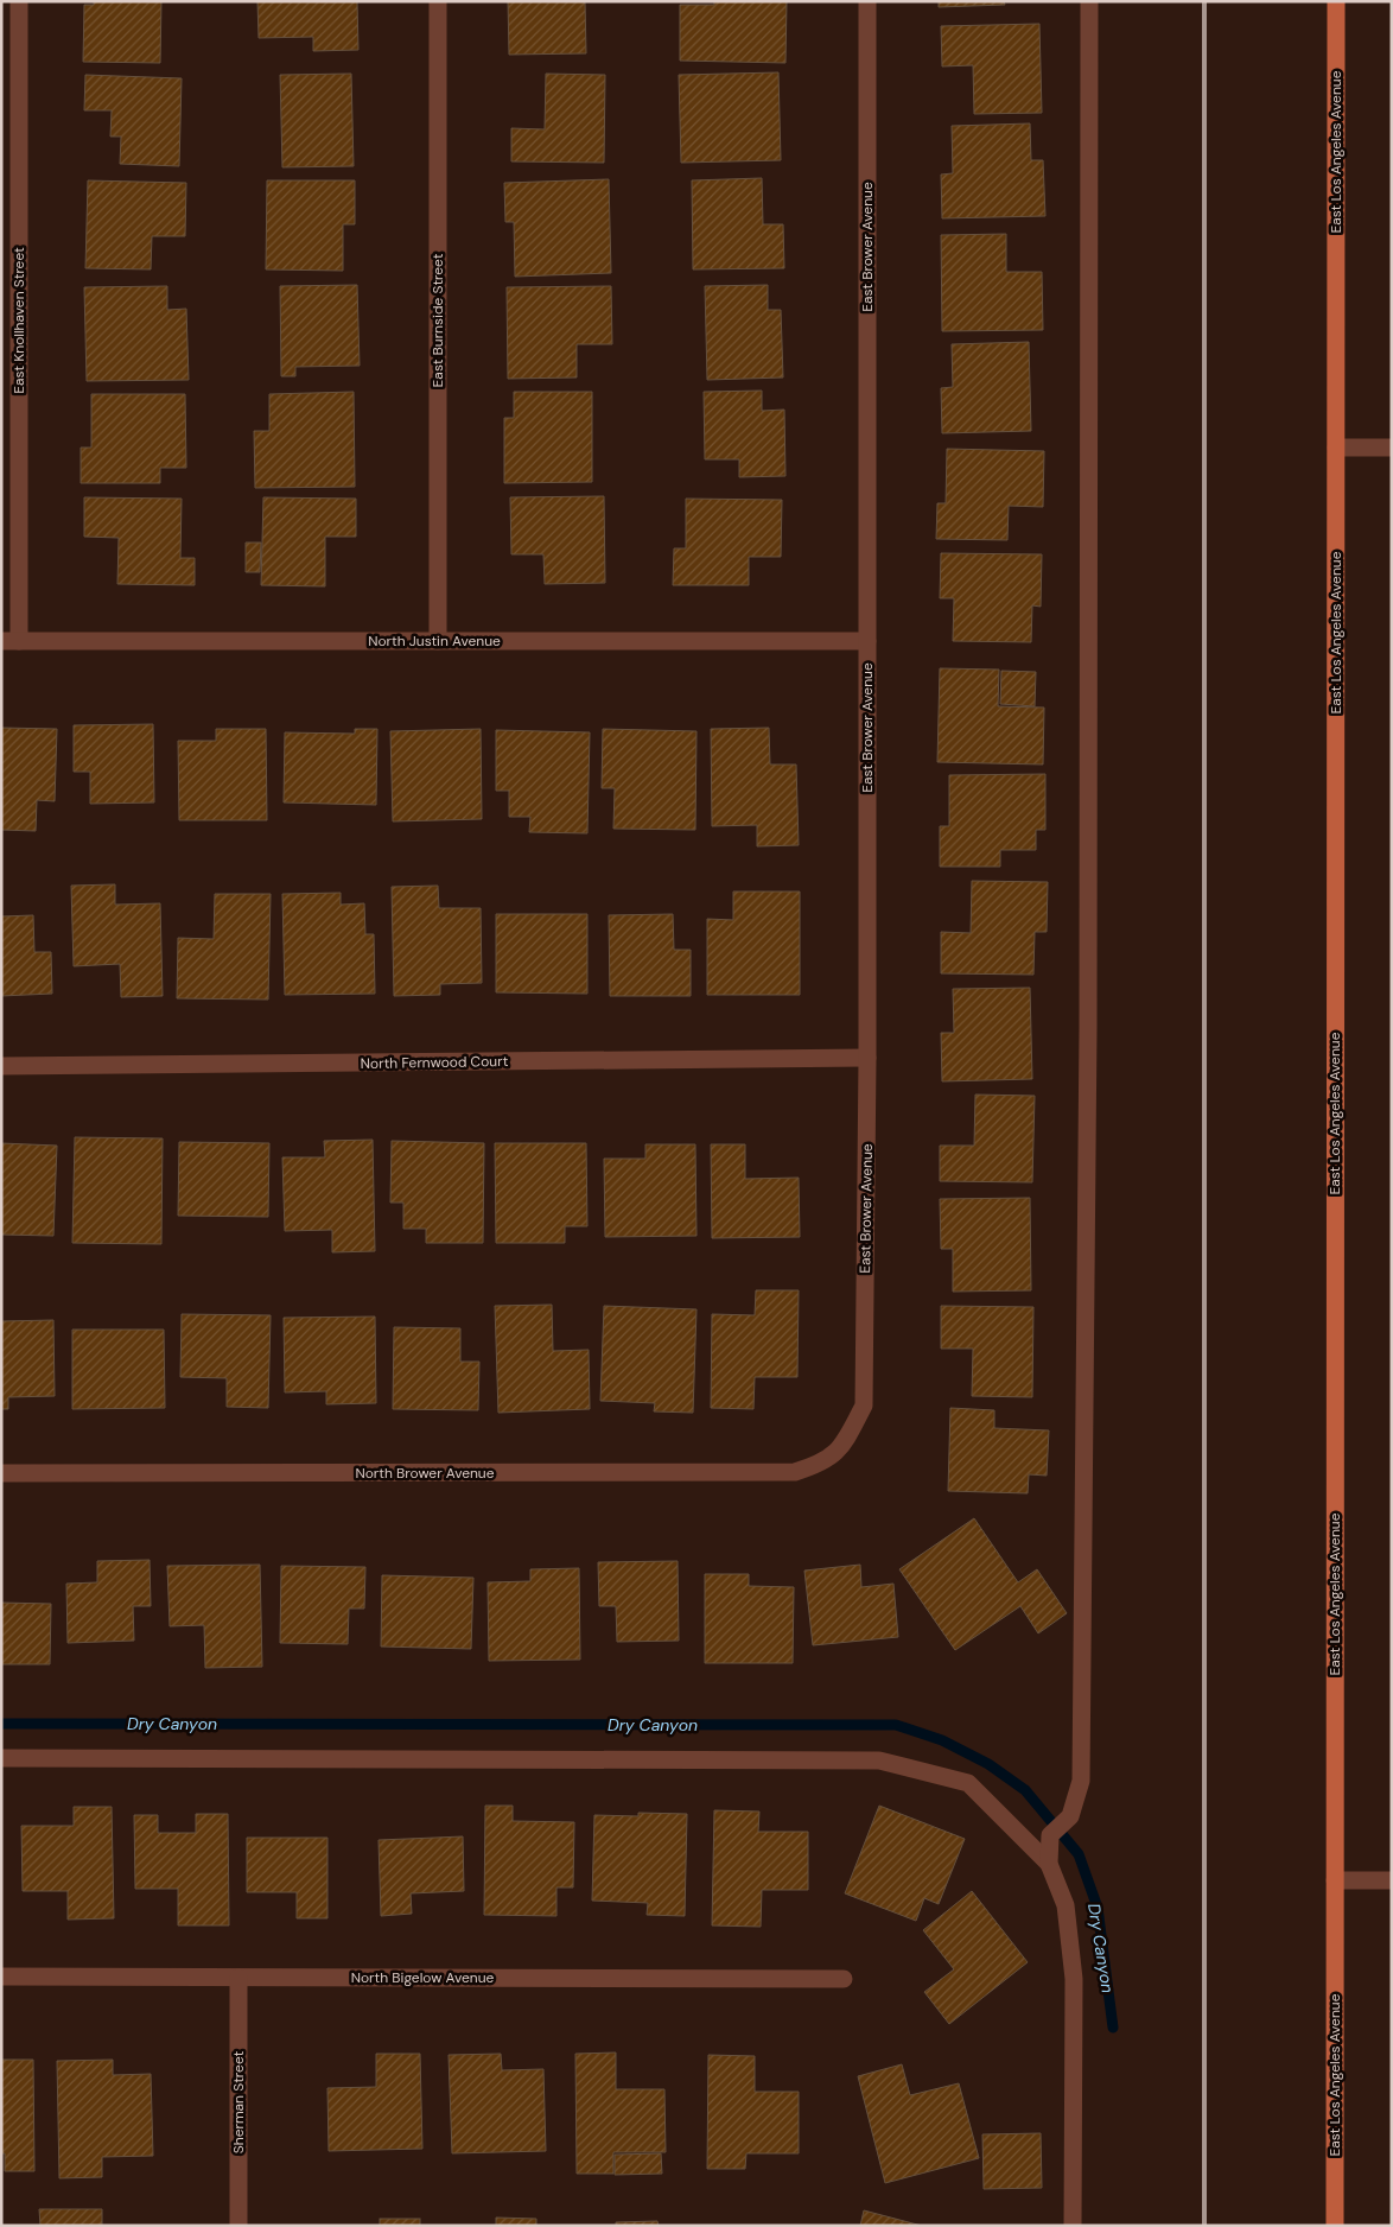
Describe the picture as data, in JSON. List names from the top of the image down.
{
  "streets": {
    "main road": ["East Los Angeles Avenue"],
    "street": [
      "East Brower Avenue",
      "East Knollhaven Street",
      "East Burnside Street",
      "North Justin Avenue",
      "North Fernwood Court",
      "North Brower Avenue",
      "North Bigelow Avenue",
      "Sherman Street"
    ]
  },
  "crossings": [
    ["East Brower Avenue", "North Justin Avenue"],
    ["East Brower Avenue", "North Fernwood Court"],
    ["East Brower Avenue", "North Brower Avenue"],
    ["East Knollhaven Street", "North Justin Avenue"],
    ["East Burnside Street", "North Justin Avenue"],
    ["North Bigelow Avenue", "Sherman Street"]
  ],
  "water": ["Dry Canyon"]
}
